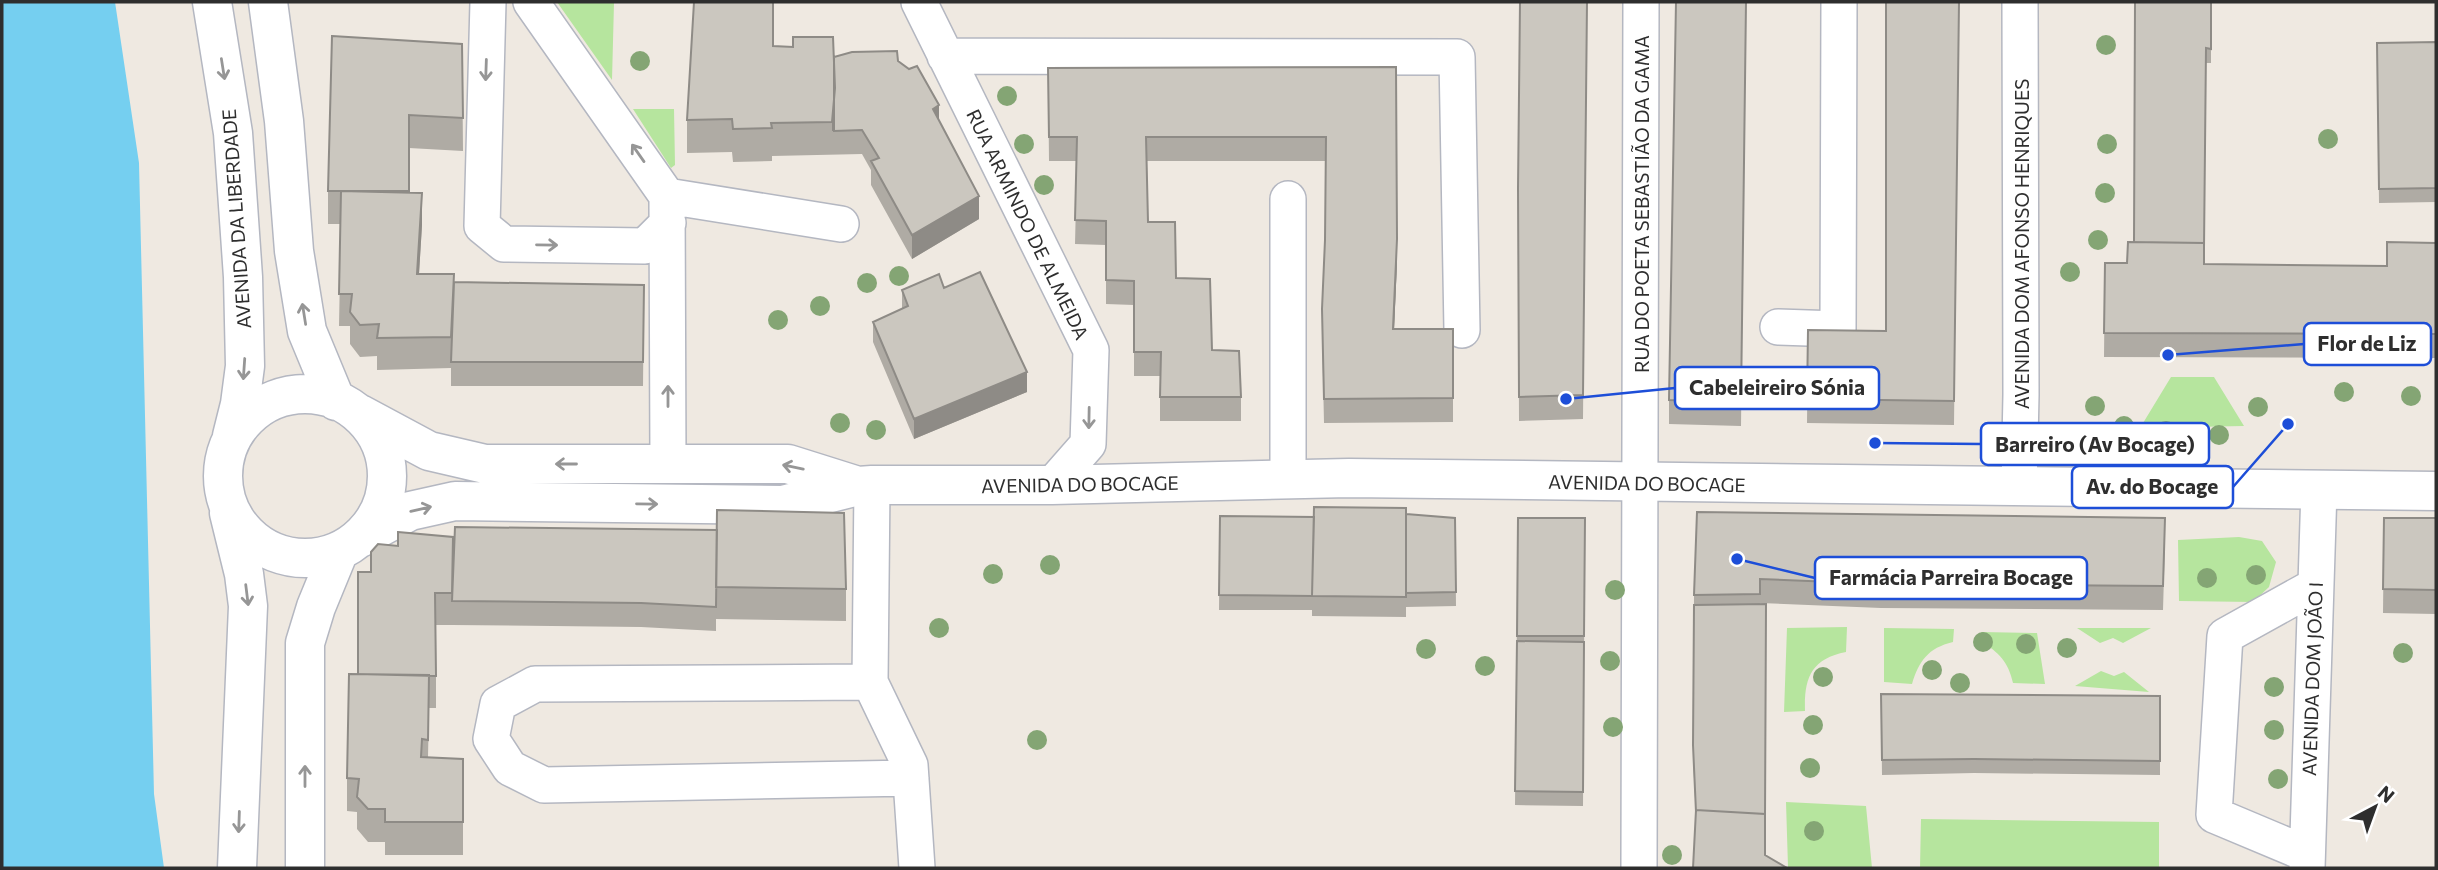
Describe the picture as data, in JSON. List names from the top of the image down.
{
  "streets": {
    "main road": ["AVENIDA DA LIBERDADE", "AVENIDA DO BOCAGE"],
    "street": [
      "RUA DO POETA SEBASTIÃO DA GAMA",
      "RUA ARMINDO DE ALMEIDA",
      "AVENIDA DOM AFONSO HENRIQUES",
      "AVENIDA DOM JOÃO I"
    ]
  },
  "crossings": [
    ["RUA DO POETA SEBASTIÃO DA GAMA", "AVENIDA DO BOCAGE"],
    ["AVENIDA DA LIBERDADE", "AVENIDA DO BOCAGE"],
    ["RUA ARMINDO DE ALMEIDA", "AVENIDA DO BOCAGE"],
    ["AVENIDA DOM AFONSO HENRIQUES", "AVENIDA DO BOCAGE"],
    ["AVENIDA DO BOCAGE", "AVENIDA DOM JOÃO I"]
  ],
  "places": [
    "Flor de Liz",
    "Cabeleireiro Sónia",
    "Av. do Bocage",
    "Barreiro (Av Bocage)",
    "Farmácia Parreira Bocage"
  ],
  "north": "top right"
}
